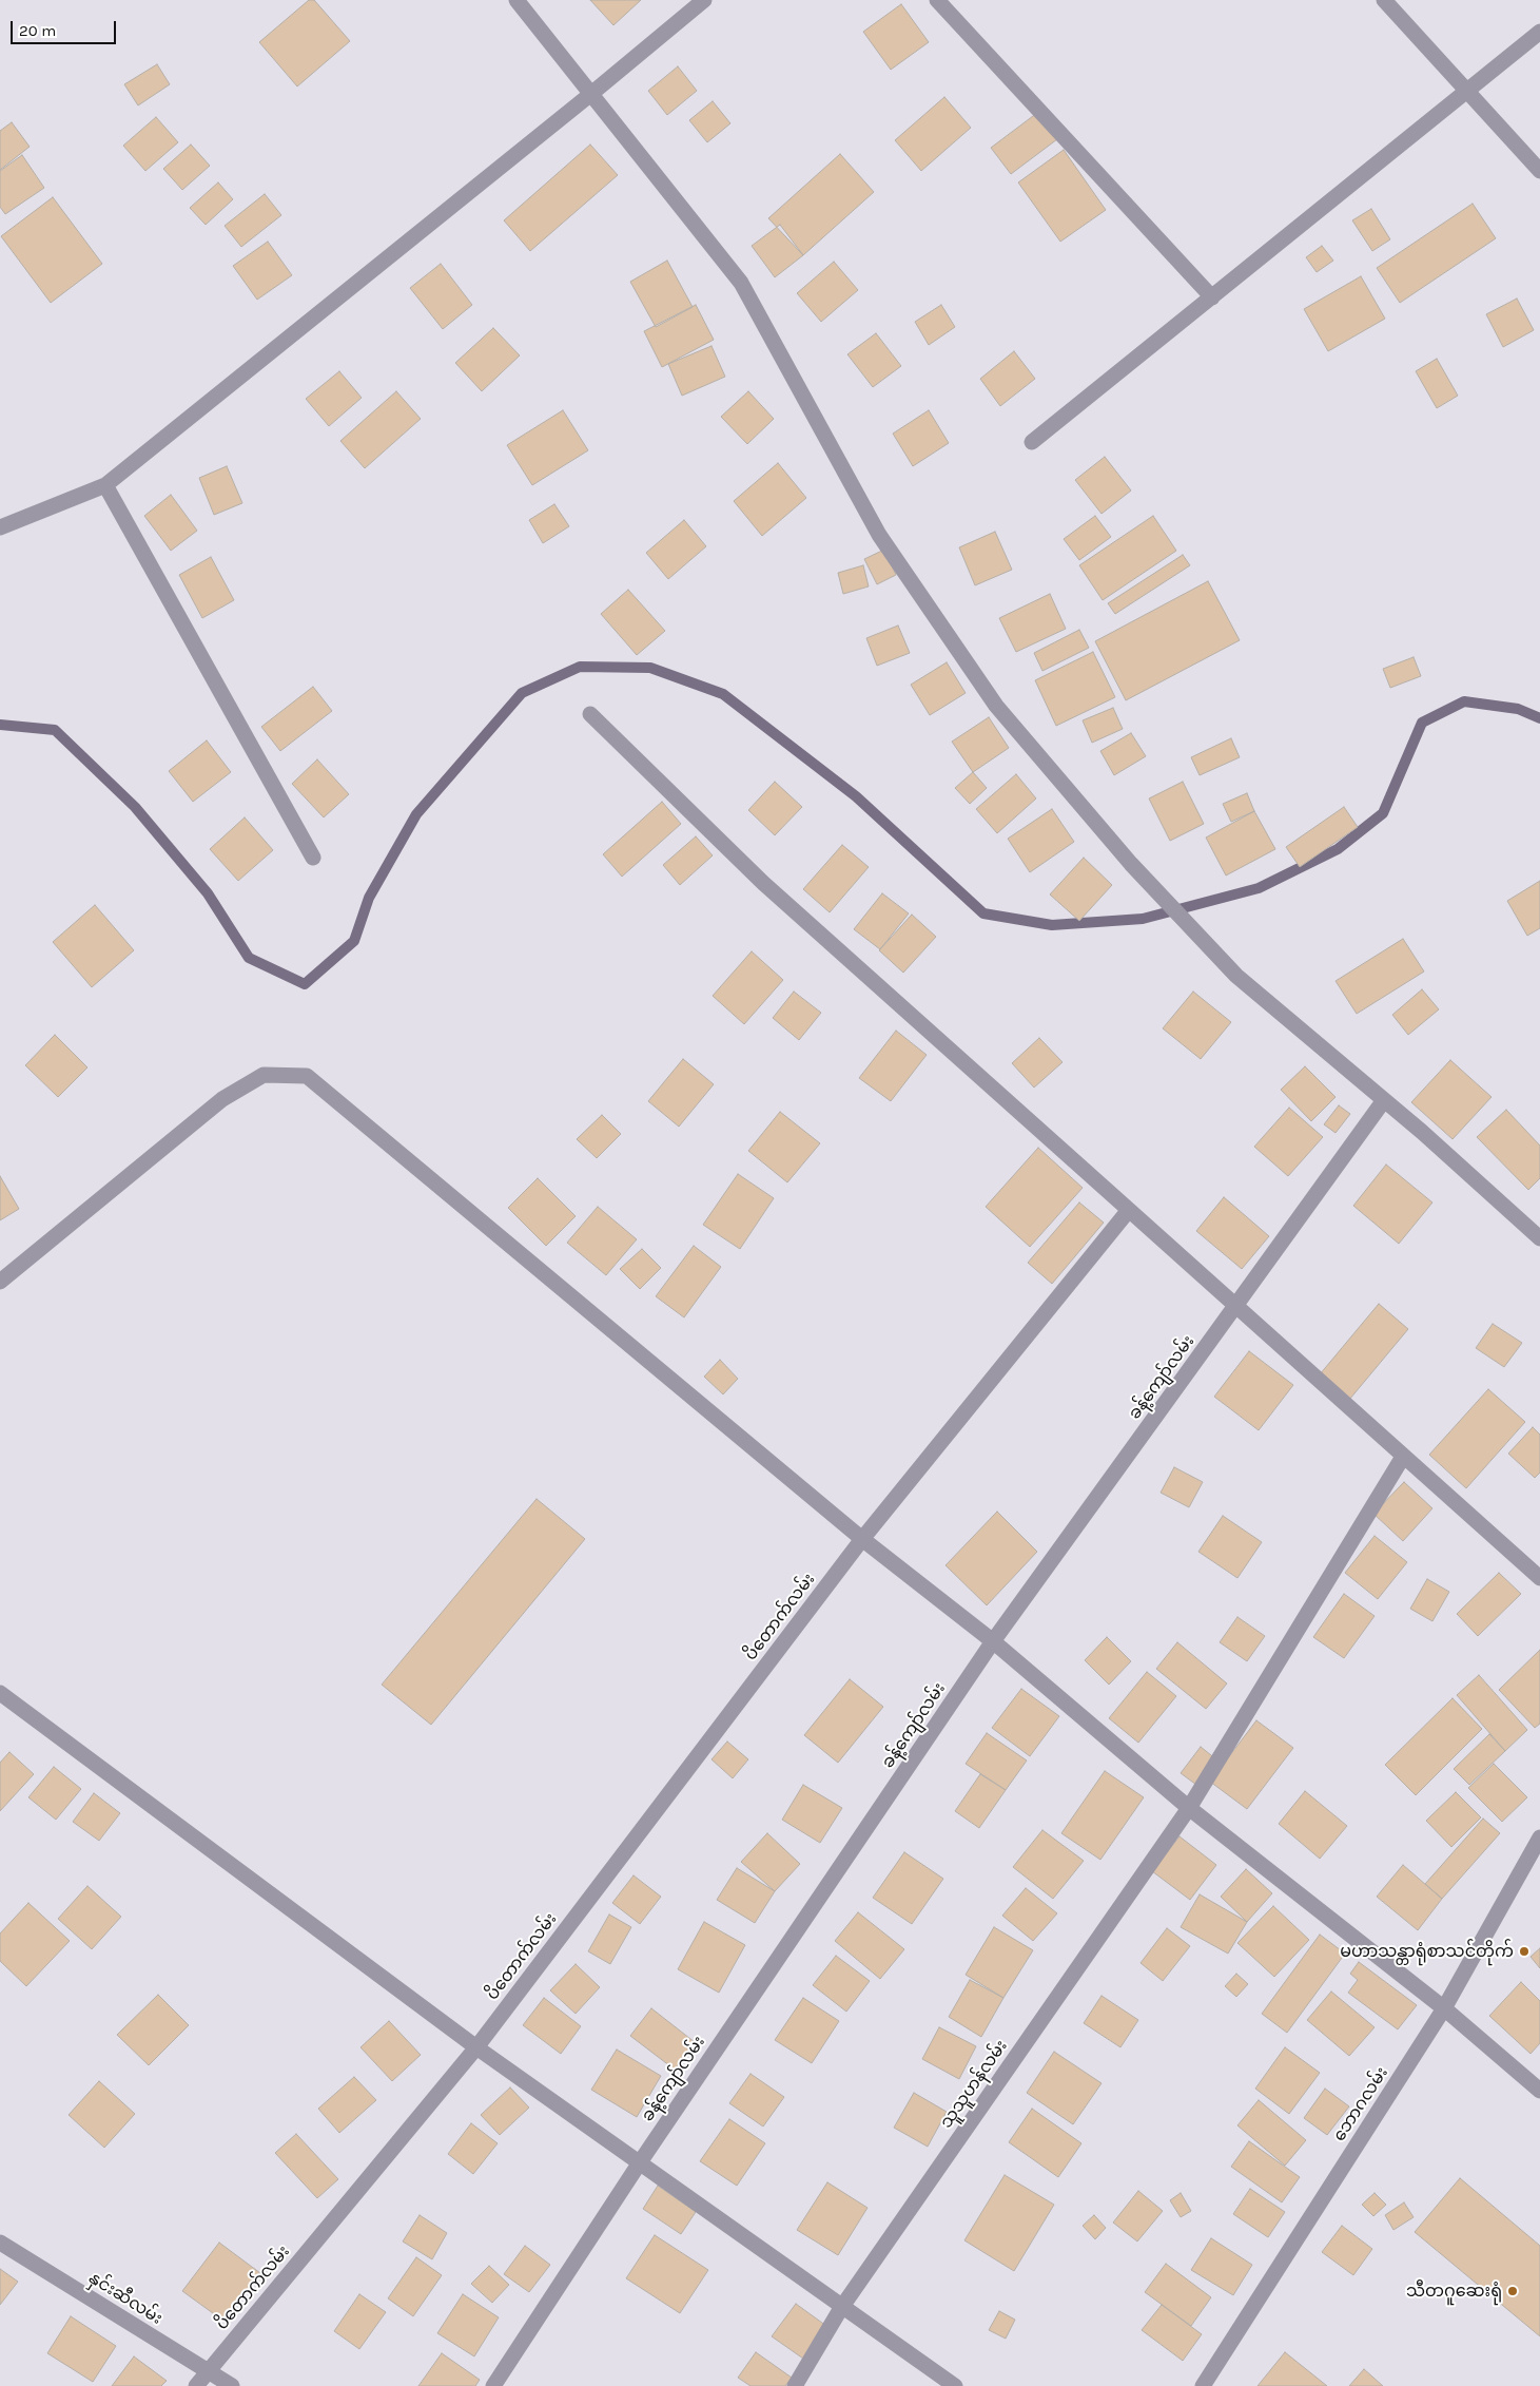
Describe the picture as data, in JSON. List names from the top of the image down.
{
  "streets": {
    "street": [
      "ခန့်ကျော်လမ်း",
      "ပိတောက်လမ်း",
      "သူသူဟန်လမ်း",
      "ဘောဂလမ်း",
      "နှင်းဆီလမ်း"
    ]
  },
  "crossings": [
    ["ပိတောက်လမ်း", "နှင်းဆီလမ်း"]
  ],
  "places": ["မဟာသန္တာရုံစာသင်တိုက်", "သီတဂူဆေးရုံ"],
  "scale_bar": "20 m"
}
